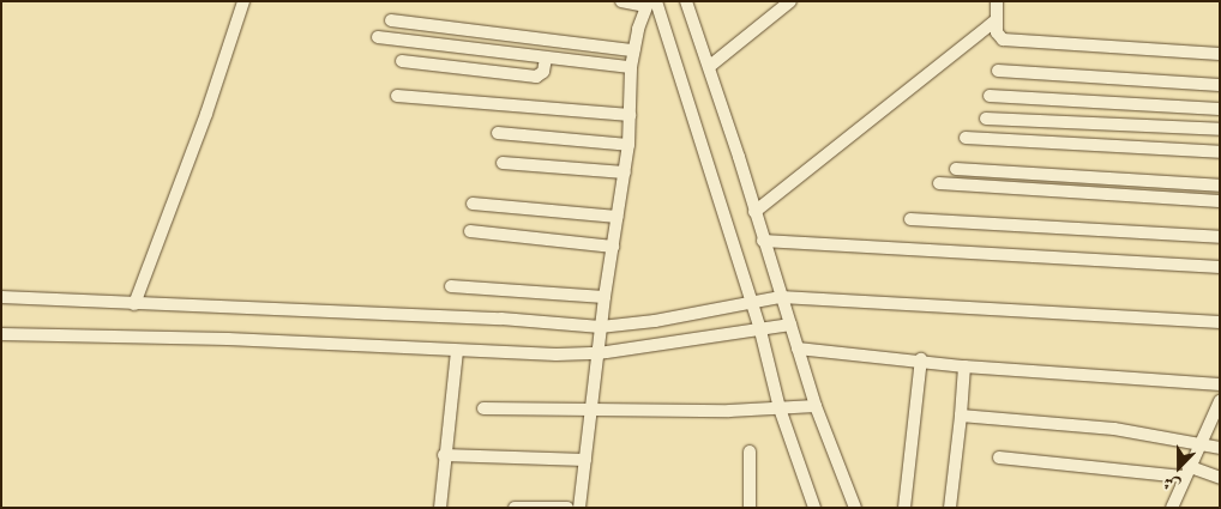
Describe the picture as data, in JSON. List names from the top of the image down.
{
  "north": "bottom"
}
